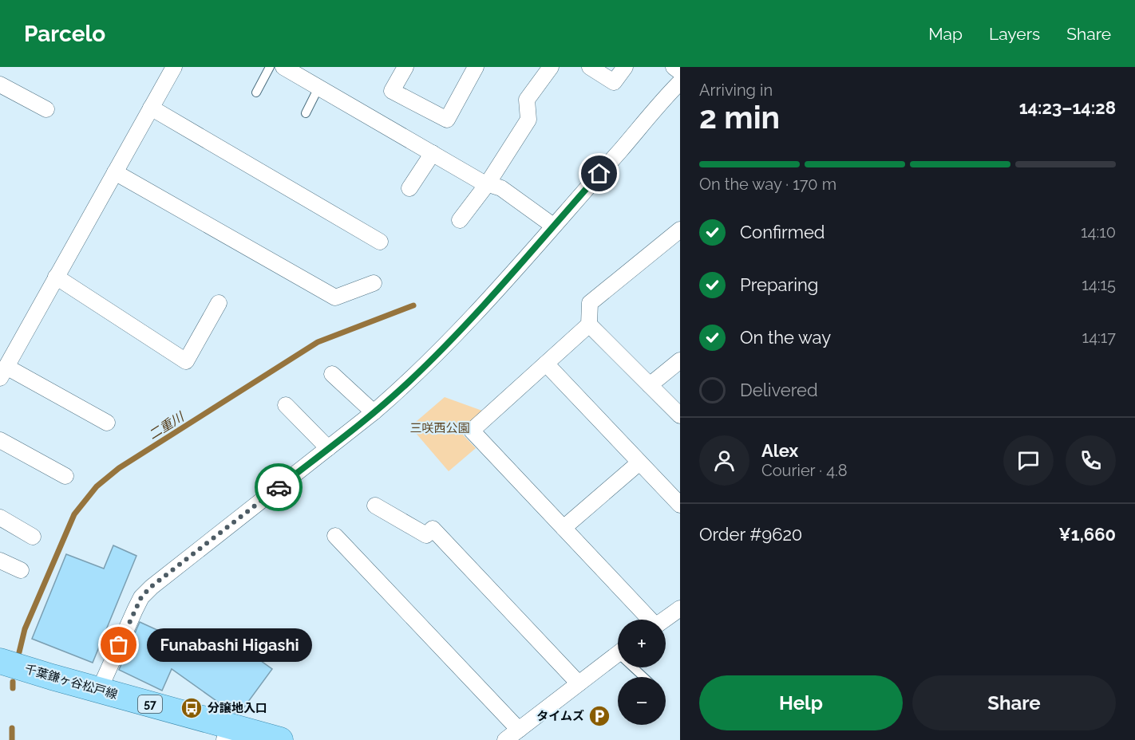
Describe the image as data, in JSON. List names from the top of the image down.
{
  "streets": {
    "main road": ["千葉鎌ヶ谷松戸線", "57"]
  },
  "water": ["二重川"],
  "parks": ["三咲西公園"],
  "places": {
    "other": ["Funabashi Higashi"],
    "bus stop": ["分譲地入口"],
    "parking": ["タイムズ"]
  },
  "page": {
    "header": "Parcelo",
    "nav": ["Map", "Layers", "Share"],
    "heading": ["2 min", "Arriving in", "14:23–14:28"],
    "panel": [
      "Alex",
      "Courier · 4.8",
      "Order #9620",
      "¥1,660"
    ],
    "bar": "On the way · 170 m",
    "list": [
      ["Confirmed", "14:10"],
      ["Preparing", "14:15"],
      ["On the way", "14:17"],
      "Delivered"
    ],
    "map_buttons": ["+", "−"],
    "bubble": "Funabashi Higashi",
    "buttons": ["Help", "Share"]
  }
}
